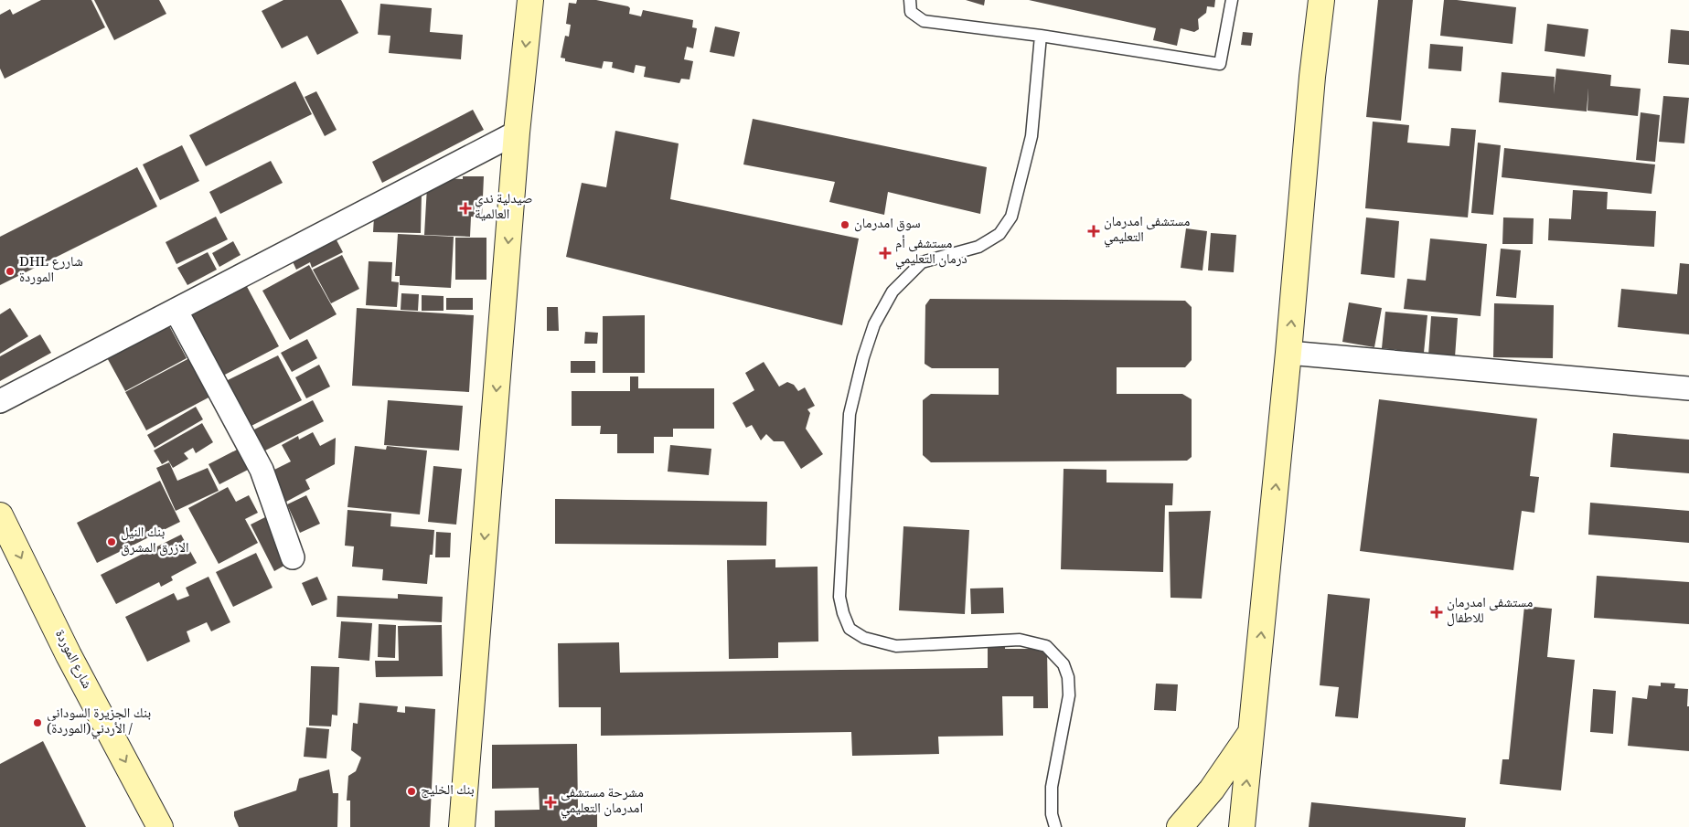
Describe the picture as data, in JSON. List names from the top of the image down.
{
  "streets": {
    "street": ["شارع الموردة"]
  },
  "one_way": ["شارع الموردة"],
  "places": {
    "health": [
      "صيدلية ندي العالمية",
      "مستشفى امدرمان التعليمي",
      "مستشفى أم درمان التعليمي",
      "مستشفى امدرمان للاطفال",
      "مشرحة مستشفى امدرمان التعليمي"
    ],
    "other": [
      "سوق امدرمان",
      "DHL شاررع الموردة",
      "بنك النيل الازرق المشرق",
      "بنك الجزيرة السوداني الأردني(الموردة) /",
      "بنك الخليج"
    ]
  }
}
